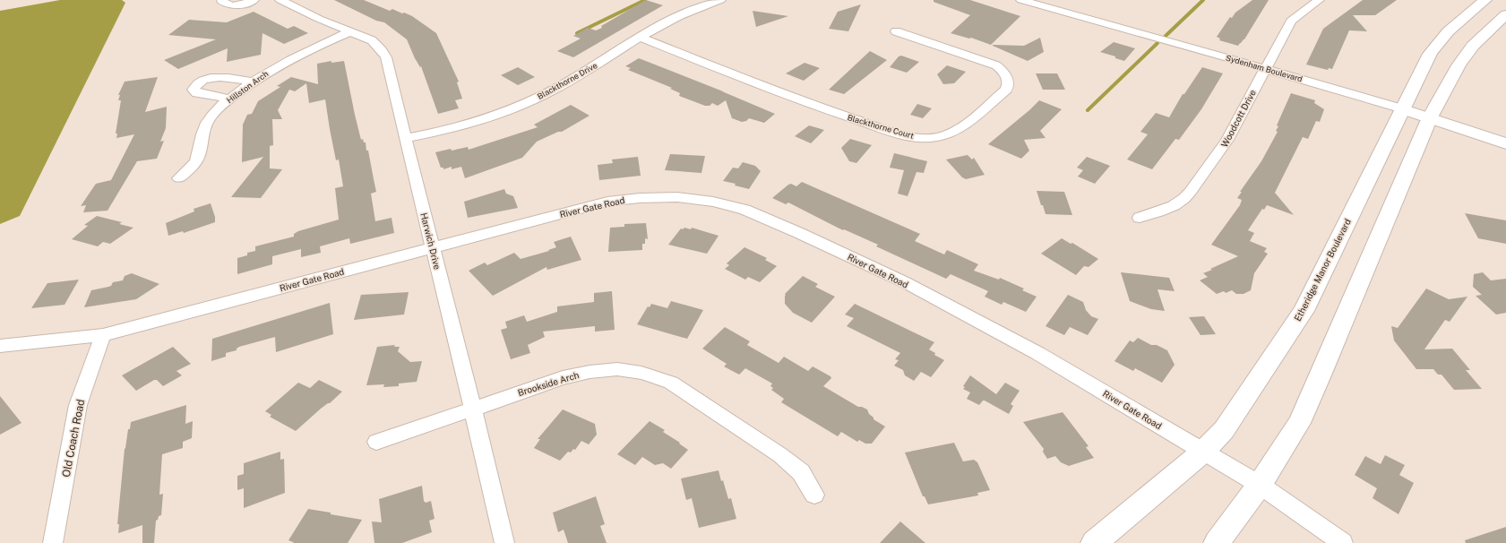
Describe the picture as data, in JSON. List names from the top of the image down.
{
  "streets": {
    "main road": ["Sydenham Boulevard", "Etheridge Manor Boulevard"],
    "street": [
      "Blackthorne Drive",
      "Hillston Arch",
      "Woodcott Drive",
      "Blackthorne Court",
      "River Gate Road",
      "Harwich Drive",
      "Brookside Arch",
      "Old Coach Road"
    ]
  },
  "crossings": [
    ["Sydenham Boulevard", "Woodcott Drive"],
    ["Sydenham Boulevard", "Etheridge Manor Boulevard"],
    ["Blackthorne Drive", "Blackthorne Court"],
    ["Blackthorne Drive", "Harwich Drive"],
    ["Hillston Arch", "Harwich Drive"],
    ["River Gate Road", "Harwich Drive"],
    ["River Gate Road", "Etheridge Manor Boulevard"],
    ["River Gate Road", "Old Coach Road"],
    ["Harwich Drive", "Brookside Arch"]
  ]
}
